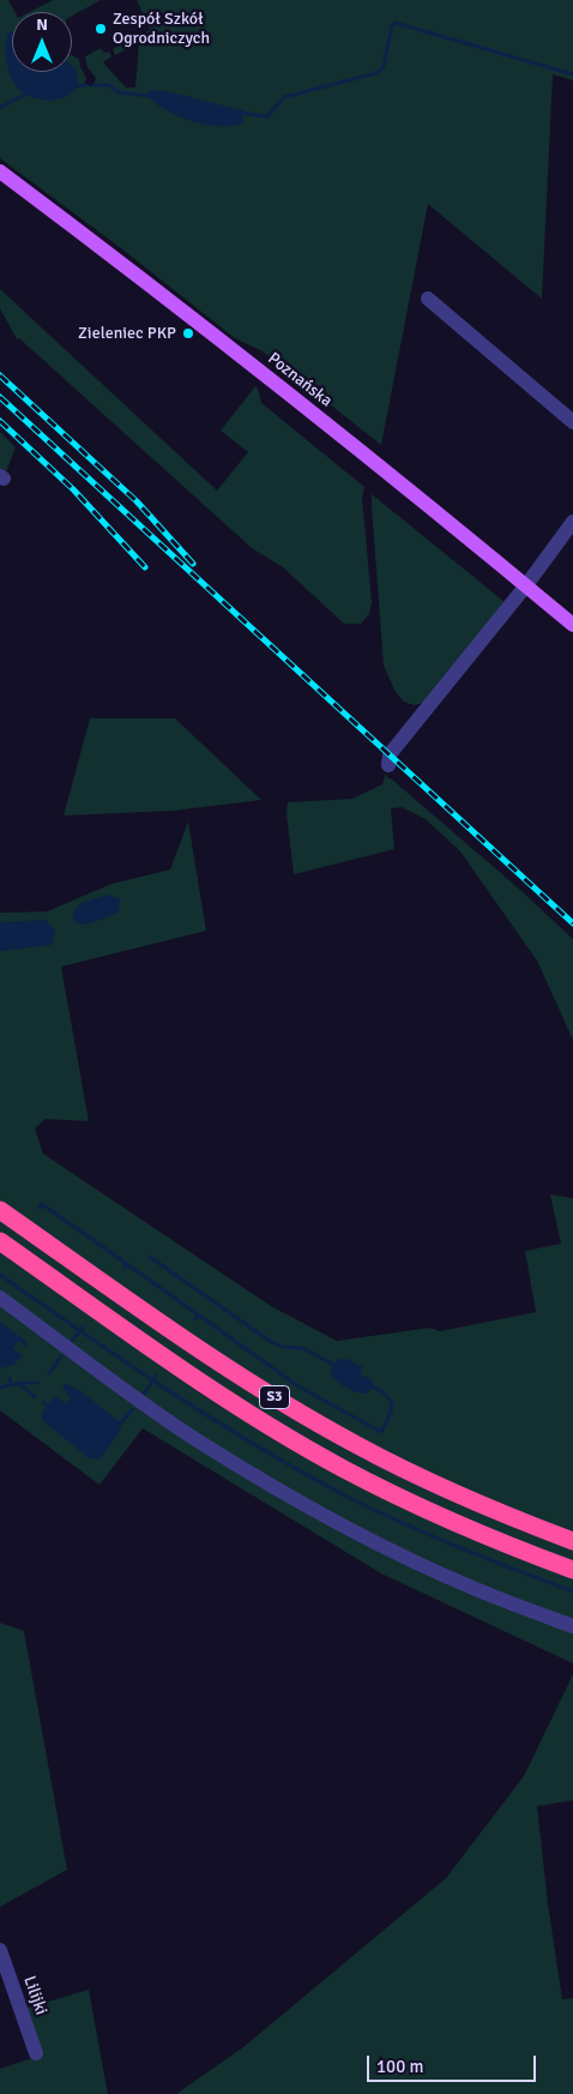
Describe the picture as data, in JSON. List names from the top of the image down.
{
  "streets": {
    "highway": ["S3"],
    "main road": ["Poznańska"],
    "street": ["Lilijki"]
  },
  "places": ["Zespół Szkół Ogrodniczych", "Zieleniec PKP"],
  "scale_bar": "100 m",
  "north": "top"
}
